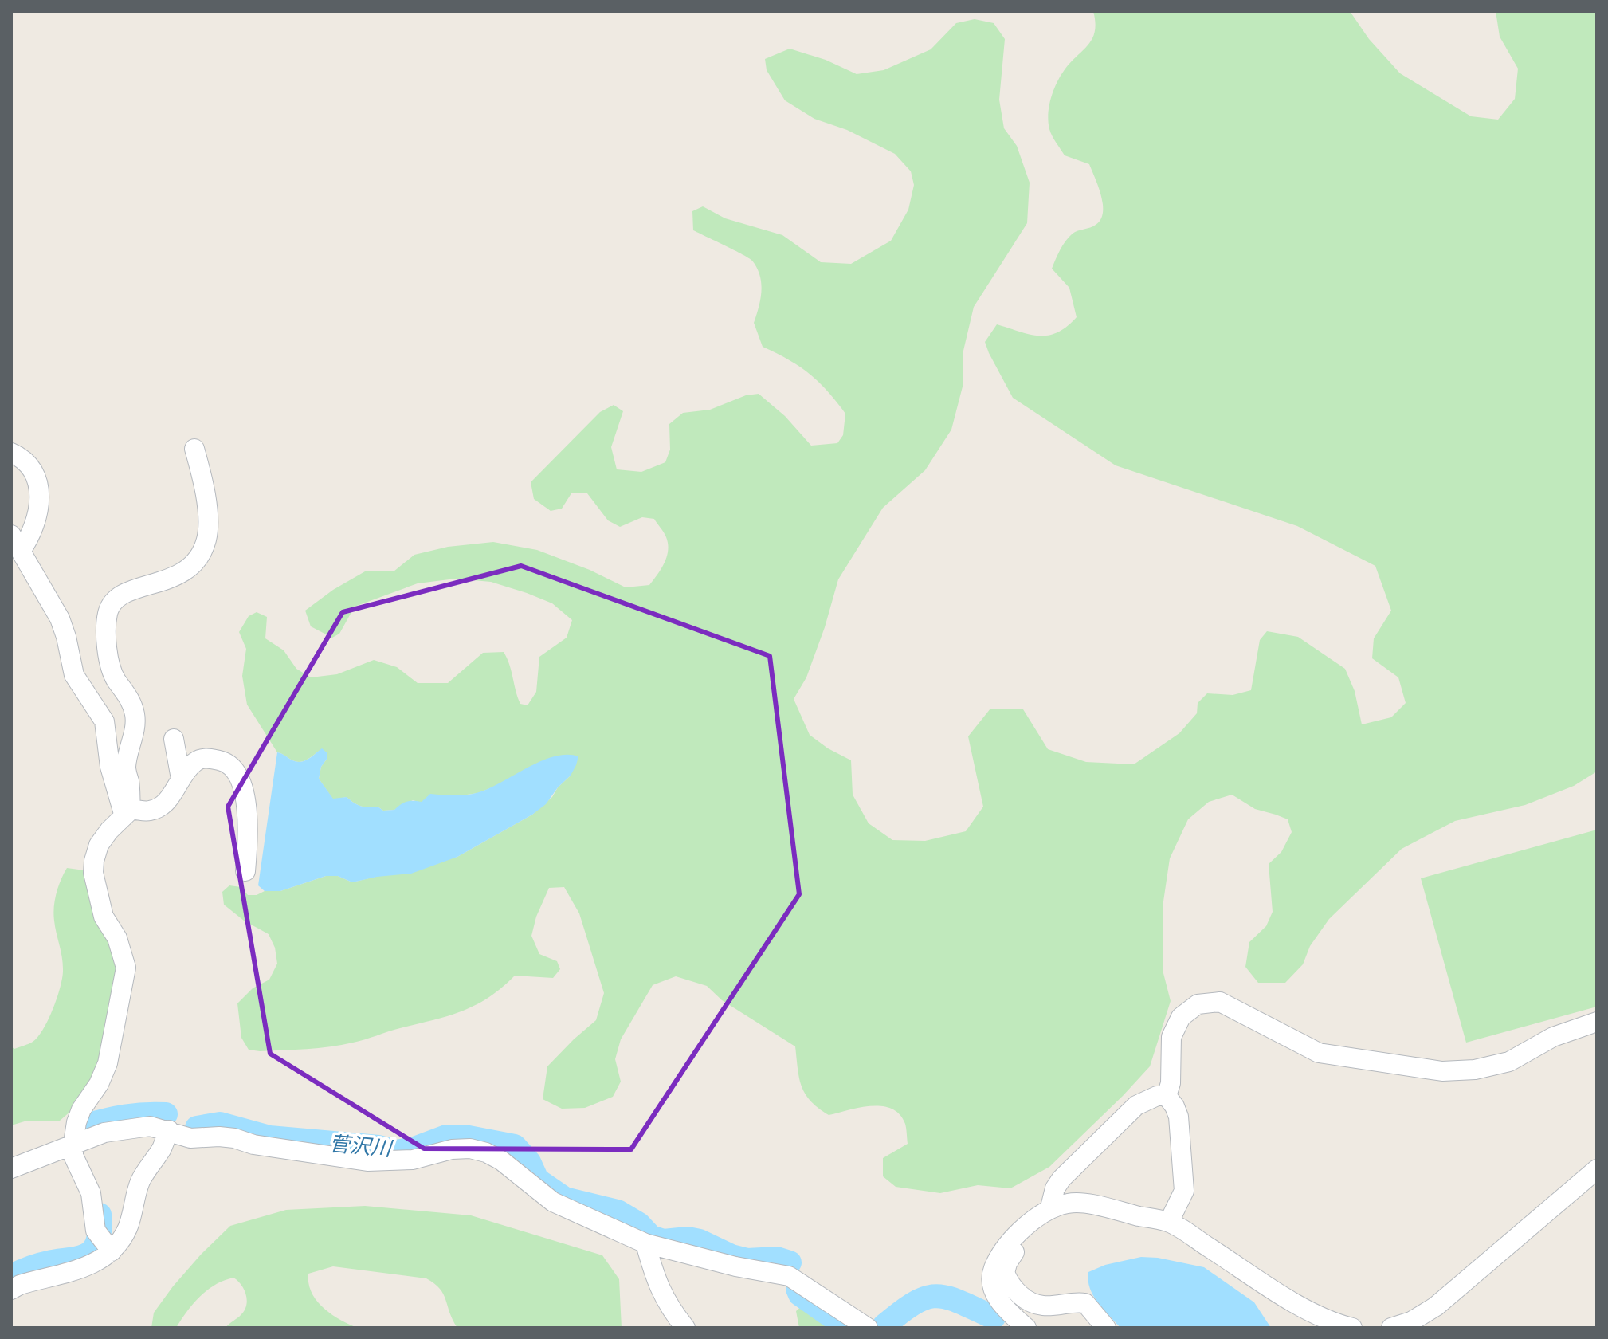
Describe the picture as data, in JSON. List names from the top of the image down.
{
  "water": ["菅沢川"]
}
